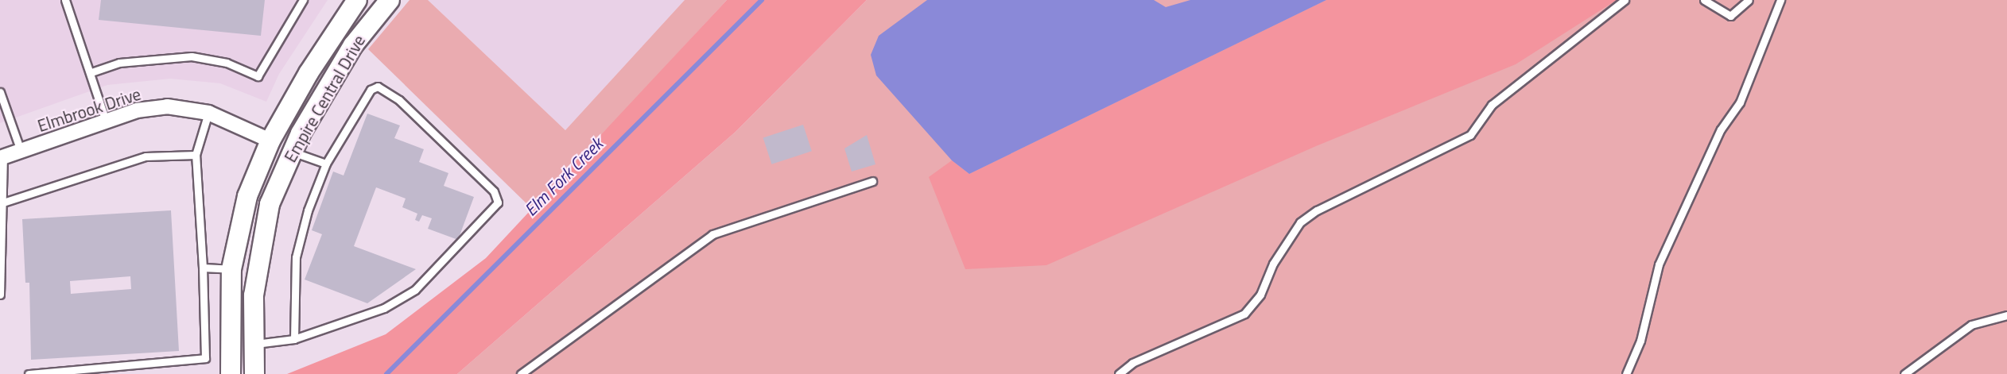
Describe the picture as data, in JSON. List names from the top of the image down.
{
  "streets": {
    "street": ["Empire Central Drive", "Elmbrook Drive"]
  },
  "crossings": [
    ["Empire Central Drive", "Elmbrook Drive"]
  ],
  "water": ["Elm Fork Creek"]
}
